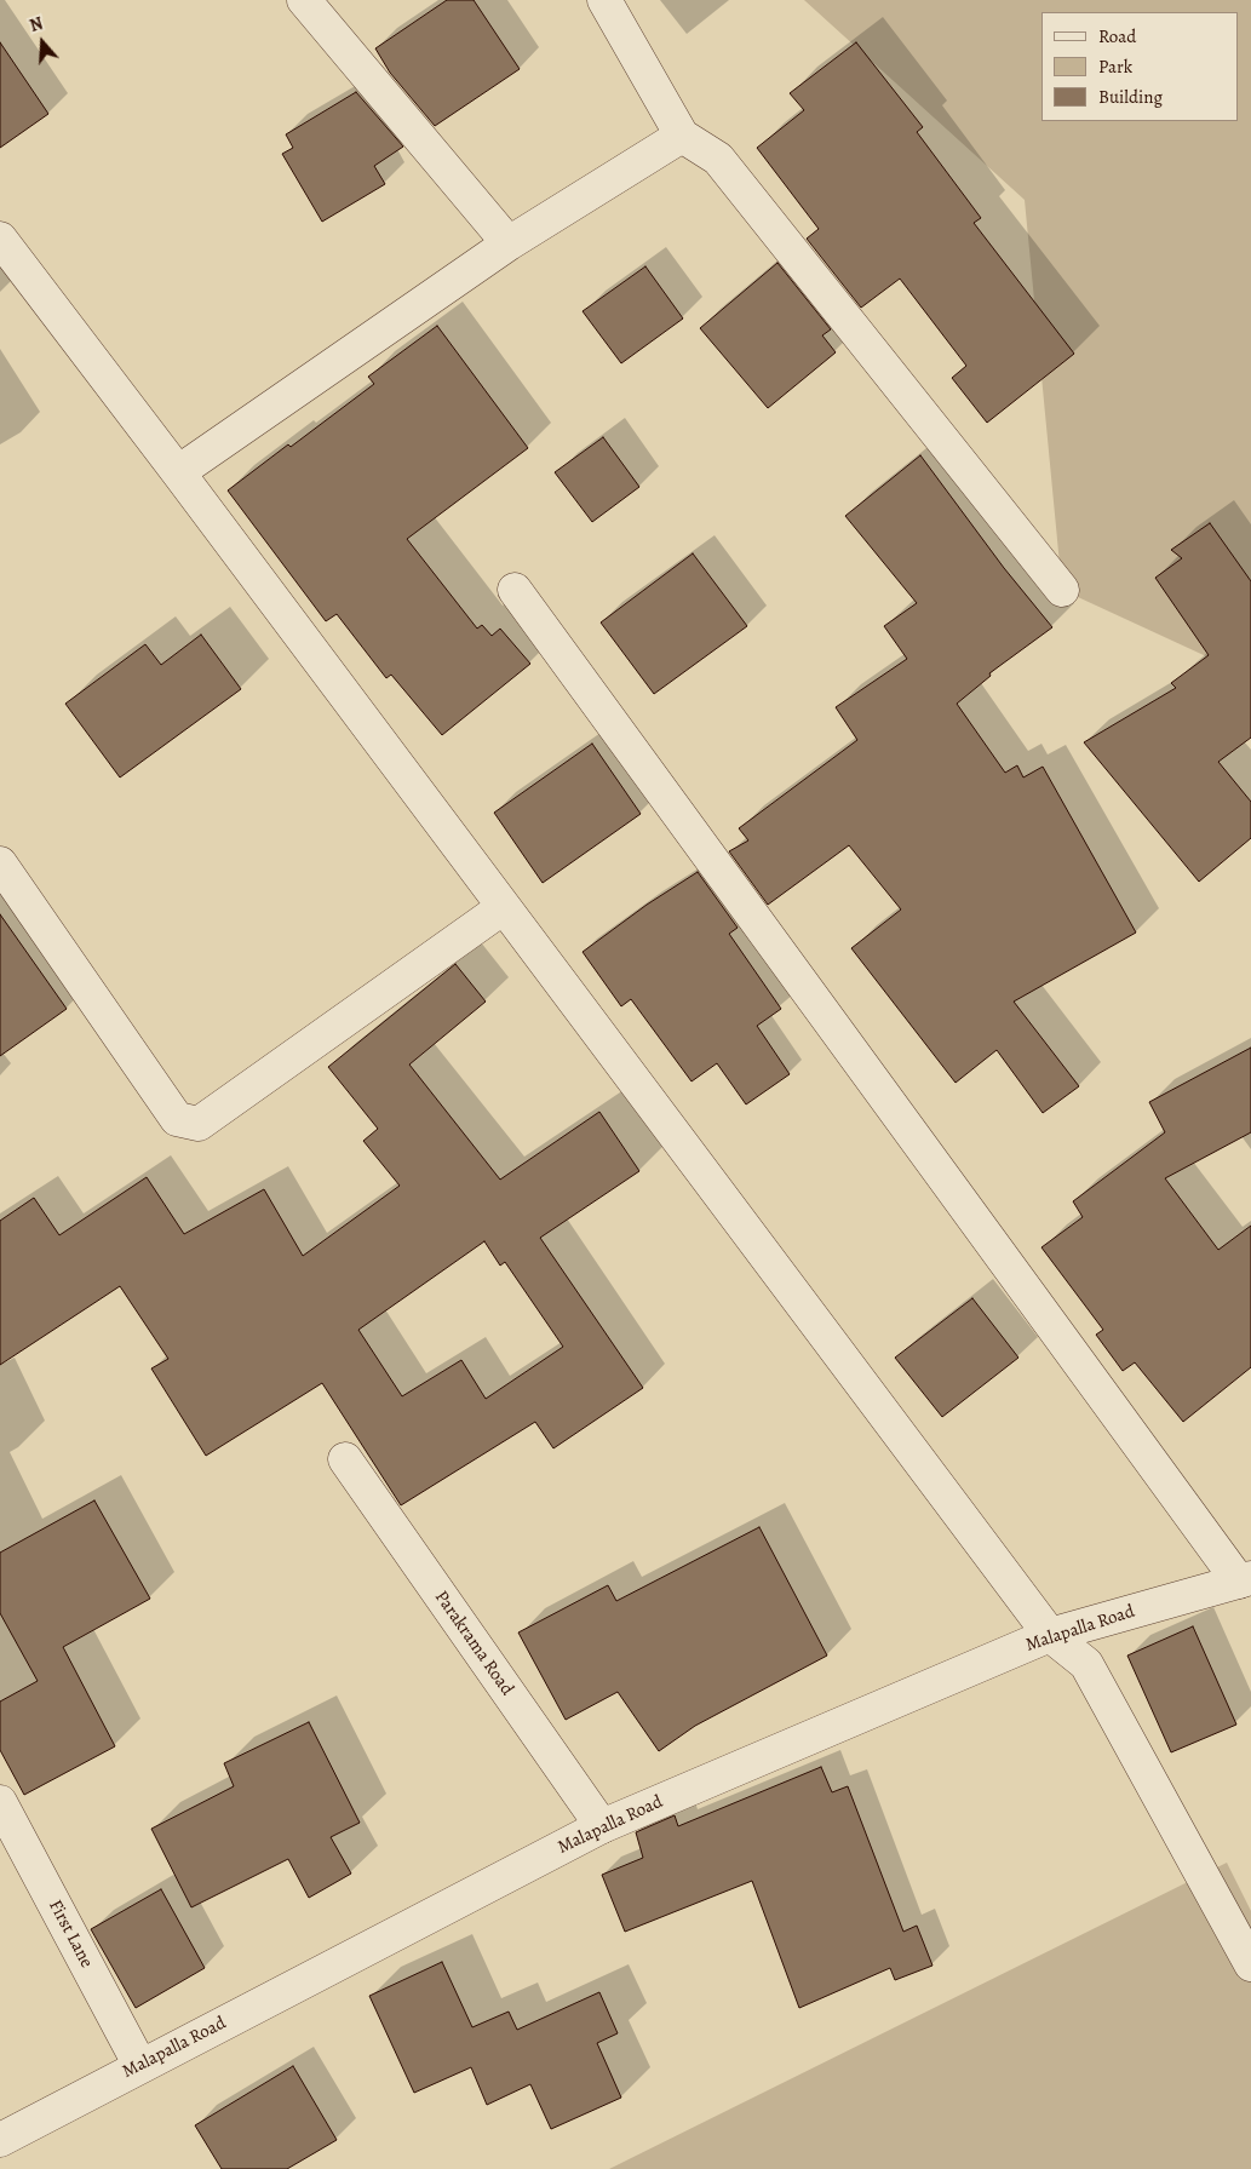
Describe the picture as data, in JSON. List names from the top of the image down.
{
  "streets": {
    "street": ["Malapalla Road", "Parakrama Road", "First Lane"]
  },
  "crossings": [
    ["Malapalla Road", "Parakrama Road"],
    ["Malapalla Road", "First Lane"]
  ],
  "legend": ["Road", "Park", "Building"],
  "north": "top"
}
